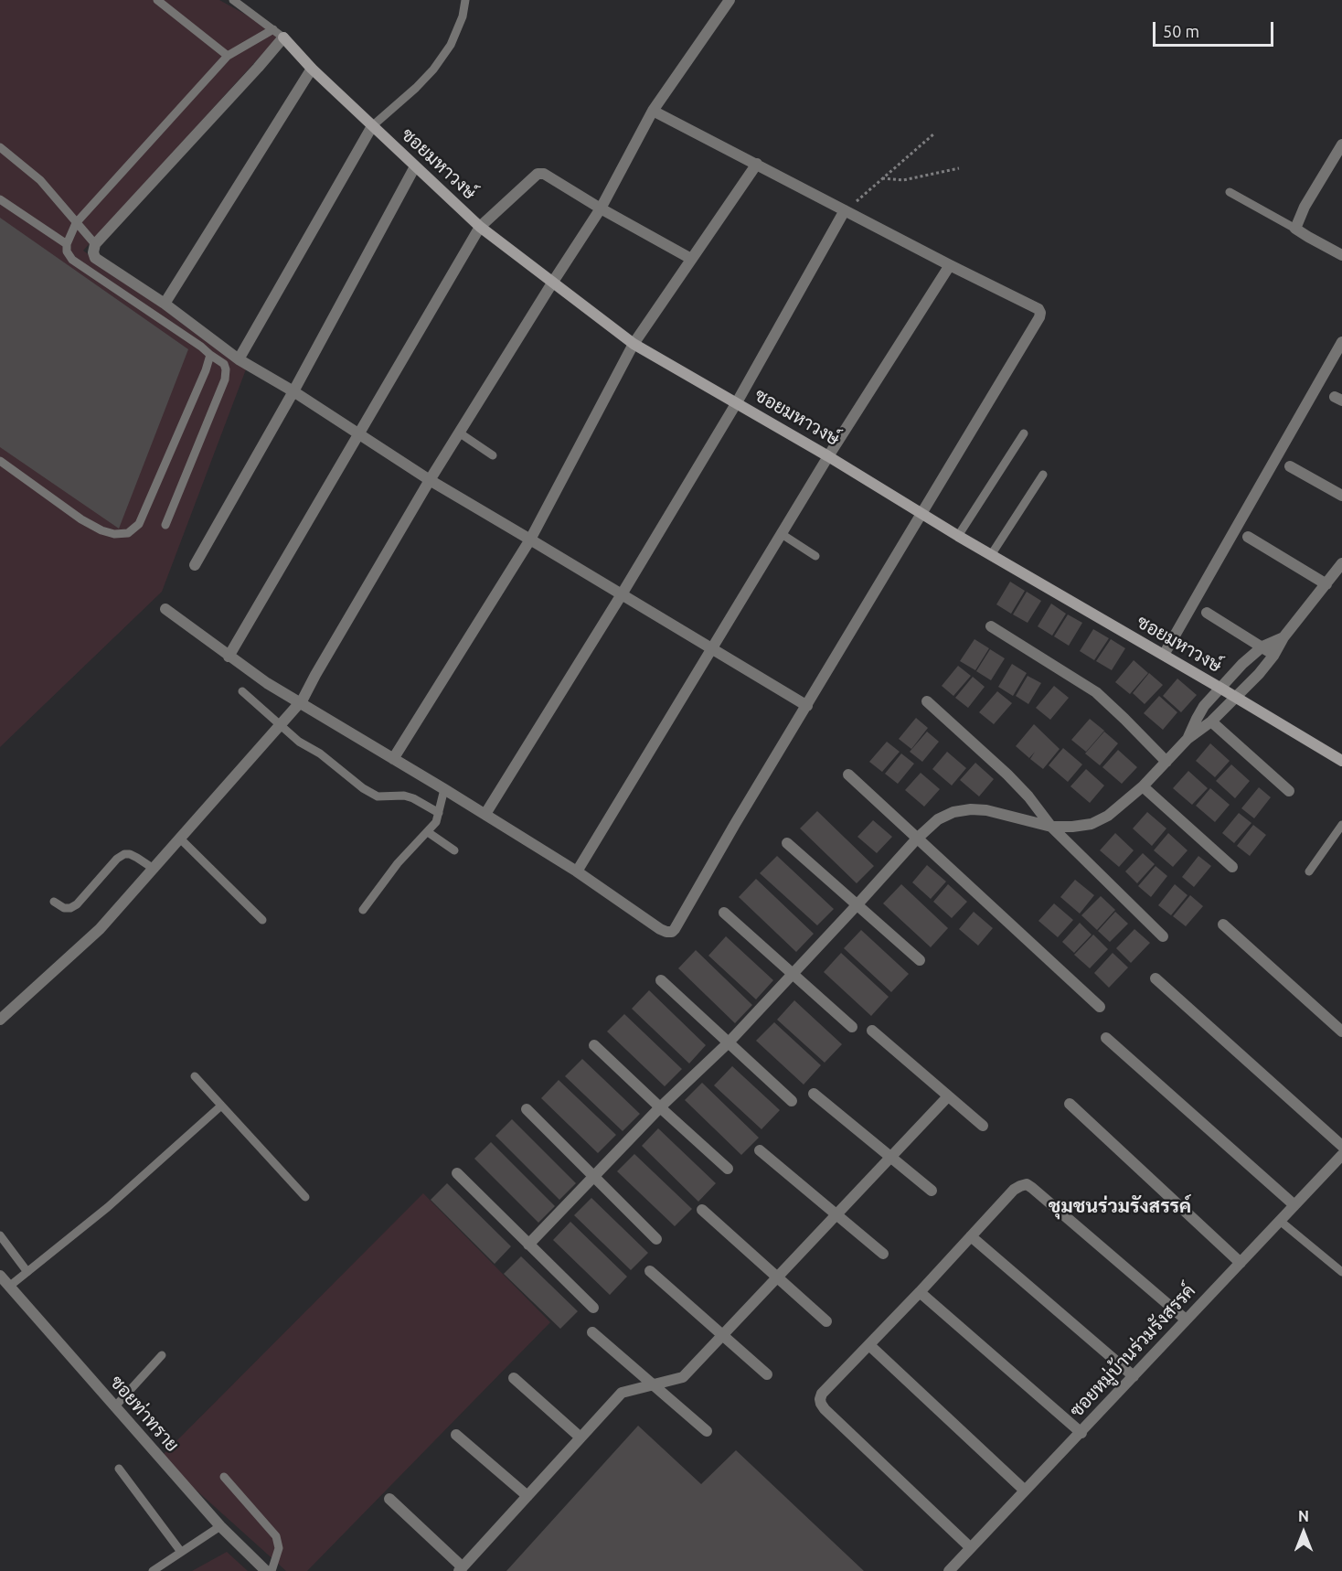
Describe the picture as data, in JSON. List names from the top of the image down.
{
  "streets": {
    "street": ["ซอยมหาวงษ์", "ซอยหมู่บ้านร่วมรังสรรค์", "ซอยท่าทราย"]
  },
  "districts": ["ชุมชนร่วมรังสรรค์"],
  "scale_bar": "50 m",
  "north": "top"
}
